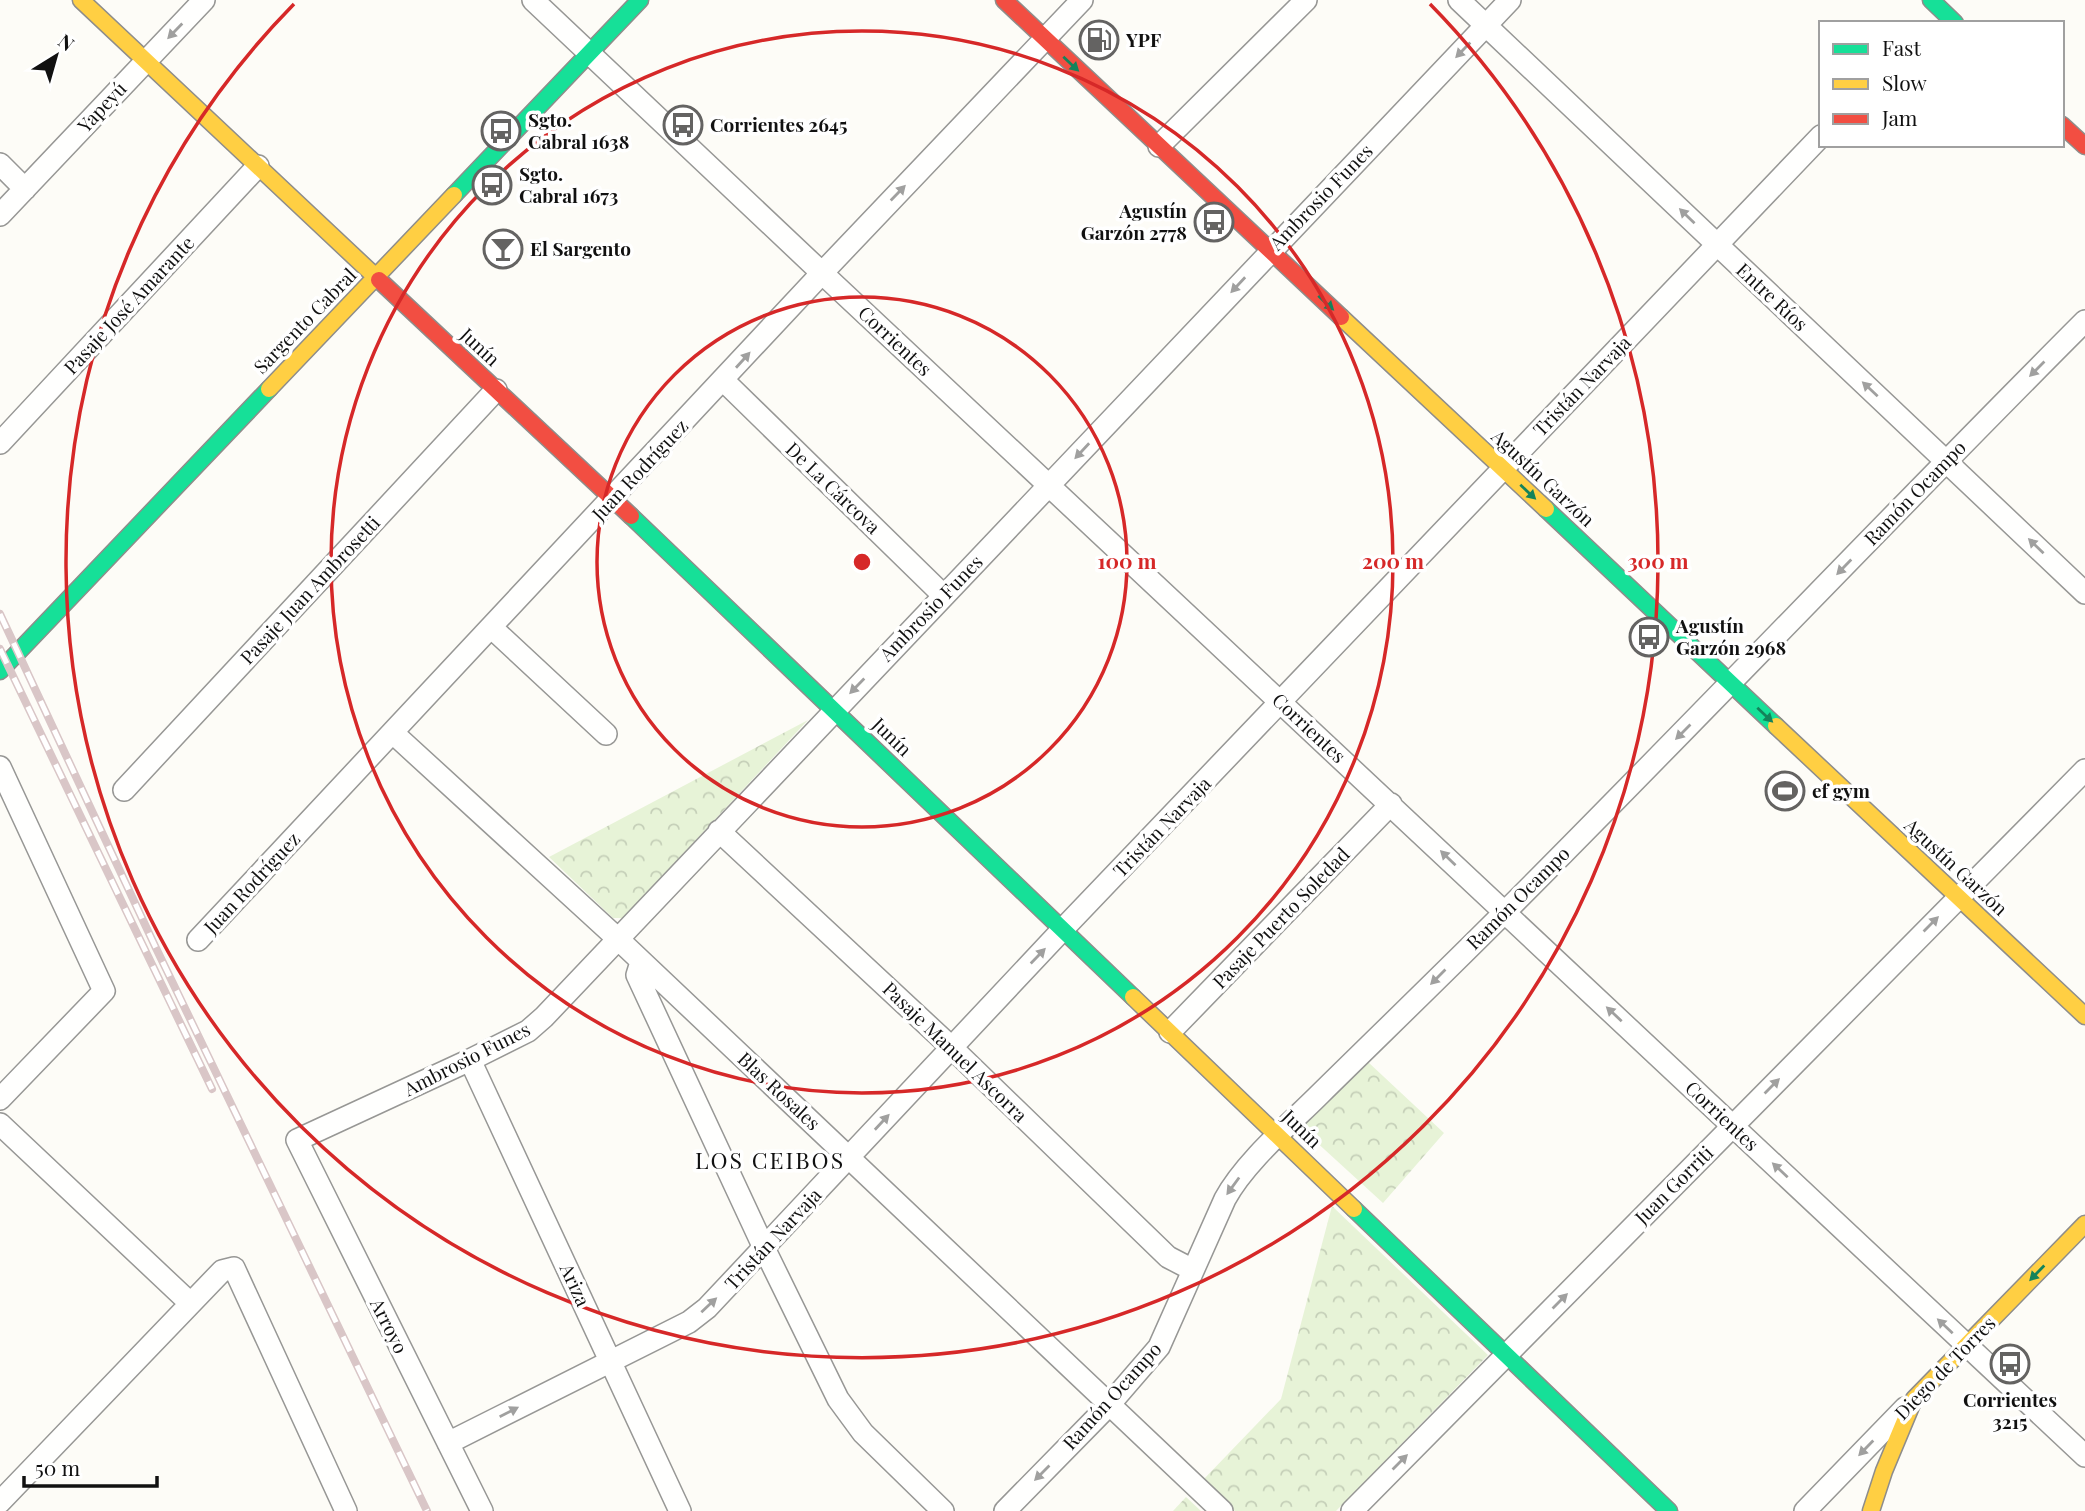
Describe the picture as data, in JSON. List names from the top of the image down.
{
  "streets": {
    "street": [
      "Yapeyú",
      "Ambrosio Funes",
      "Entre Ríos",
      "Pasaje José Amarante",
      "Sargento Cabral",
      "Corrientes",
      "Junín",
      "Tristán Narvaja",
      "Juan Rodríguez",
      "Agustín Garzón",
      "De La Cárcova",
      "Ramón Ocampo",
      "Pasaje Juan Ambrosetti",
      "Pasaje Puerto Soledad",
      "Pasaje Manuel Ascorra",
      "Blas Rosales",
      "Juan Gorriti",
      "Ariza",
      "Arroyo",
      "Diego de Torres"
    ]
  },
  "crossings": [
    ["Yapeyú", "Junín"],
    ["Ambrosio Funes", "Entre Ríos"],
    ["Ambrosio Funes", "Corrientes"],
    ["Ambrosio Funes", "Junín"],
    ["Ambrosio Funes", "Agustín Garzón"],
    ["Ambrosio Funes", "De La Cárcova"],
    ["Ambrosio Funes", "Pasaje Manuel Ascorra"],
    ["Ambrosio Funes", "Blas Rosales"],
    ["Ambrosio Funes", "Ariza"],
    ["Ambrosio Funes", "Arroyo"],
    ["Entre Ríos", "Tristán Narvaja"],
    ["Entre Ríos", "Ramón Ocampo"],
    ["Pasaje José Amarante", "Junín"],
    ["Sargento Cabral", "Corrientes"],
    ["Sargento Cabral", "Junín"],
    ["Corrientes", "Tristán Narvaja"],
    ["Corrientes", "Juan Rodríguez"],
    ["Corrientes", "Ramón Ocampo"],
    ["Corrientes", "Pasaje Puerto Soledad"],
    ["Corrientes", "Juan Gorriti"],
    ["Corrientes", "Diego de Torres"],
    ["Junín", "Tristán Narvaja"],
    ["Junín", "Juan Rodríguez"],
    ["Junín", "Ramón Ocampo"],
    ["Junín", "Pasaje Juan Ambrosetti"],
    ["Junín", "Pasaje Puerto Soledad"],
    ["Junín", "Juan Gorriti"],
    ["Tristán Narvaja", "Agustín Garzón"],
    ["Tristán Narvaja", "Pasaje Manuel Ascorra"],
    ["Tristán Narvaja", "Blas Rosales"],
    ["Tristán Narvaja", "Ariza"],
    ["Tristán Narvaja", "Arroyo"],
    ["Juan Rodríguez", "Agustín Garzón"],
    ["Juan Rodríguez", "De La Cárcova"],
    ["Juan Rodríguez", "Blas Rosales"],
    ["Agustín Garzón", "Ramón Ocampo"],
    ["Agustín Garzón", "Juan Gorriti"],
    ["Ramón Ocampo", "Pasaje Manuel Ascorra"],
    ["Ramón Ocampo", "Blas Rosales"]
  ],
  "one_way": [
    "Ambrosio Funes",
    "Entre Ríos",
    "Corrientes",
    "Tristán Narvaja",
    "Juan Rodríguez",
    "Agustín Garzón",
    "Ramón Ocampo",
    "Juan Gorriti"
  ],
  "districts": ["LOS CEIBOS"],
  "places": {
    "fuel station": ["YPF"],
    "bus stop": [
      "Corrientes 2645",
      "Sgto. Cabral 1638",
      "Sgto. Cabral 1673",
      "Agustín Garzón 2778",
      "Agustín Garzón 2968",
      "Corrientes 3215"
    ],
    "bar": ["El Sargento"],
    "sports": ["ef gym"]
  },
  "legend": ["Fast", "Slow", "Jam"],
  "scale_bar": "50 m",
  "north": "top right",
  "rings": ["100 m", "200 m", "300 m"]
}
